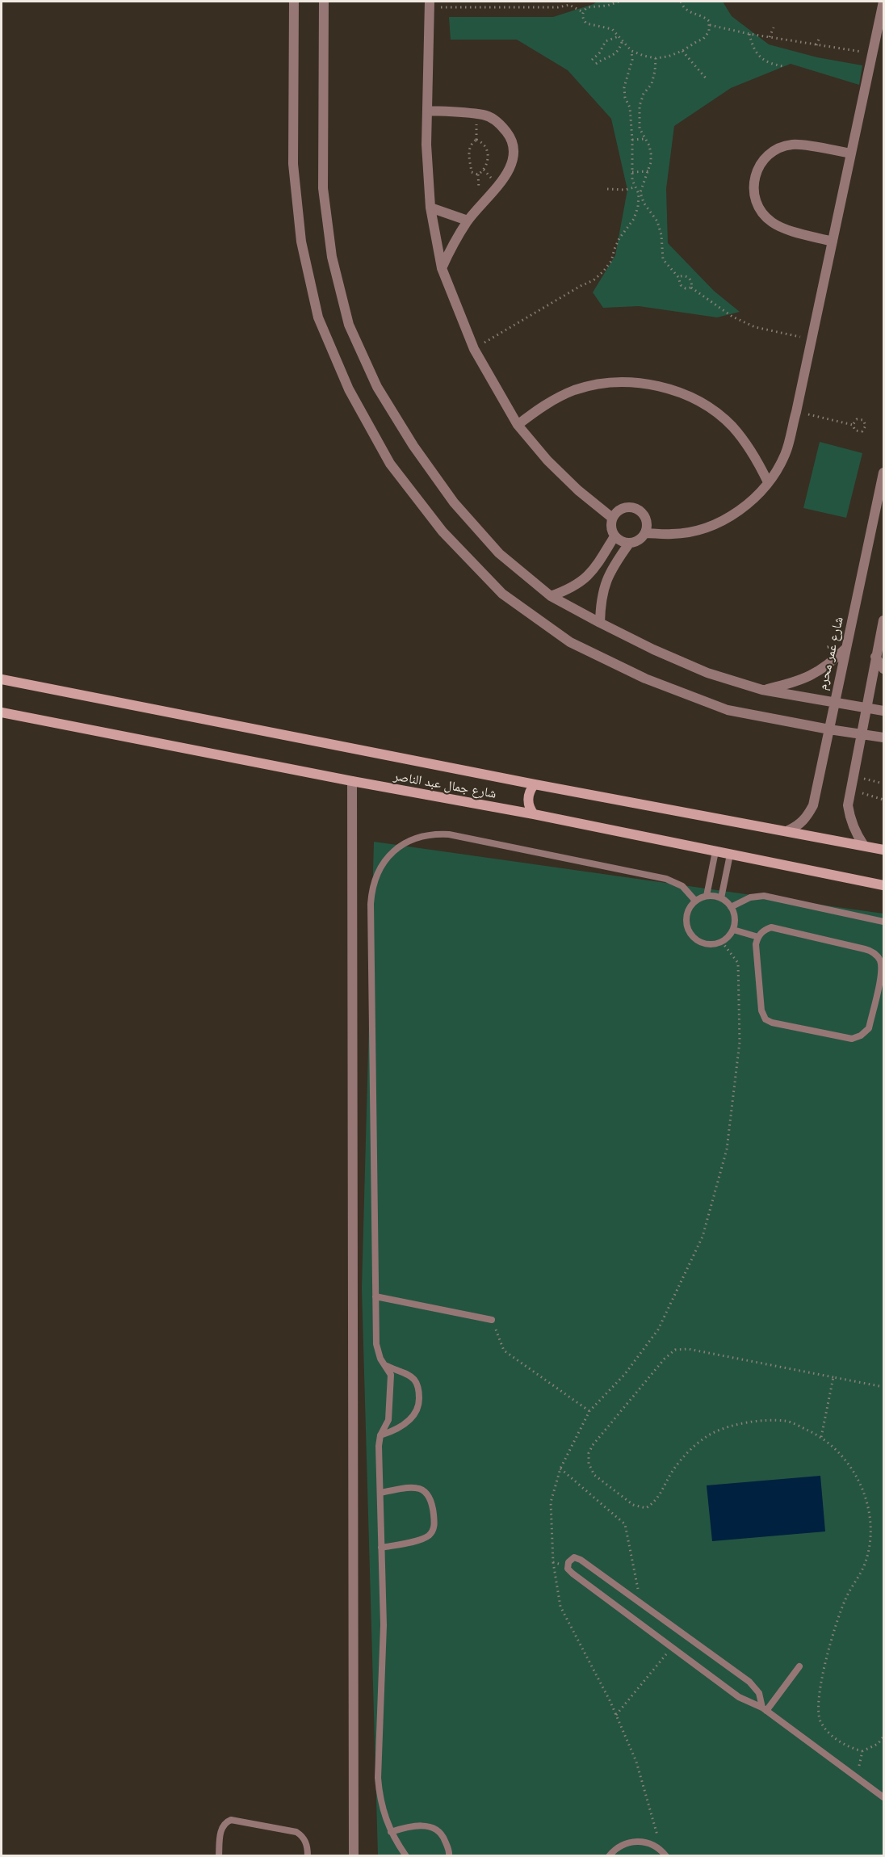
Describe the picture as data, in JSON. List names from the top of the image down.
{
  "streets": {
    "main road": ["شارع جمال عبد الناصر"],
    "street": ["شارع عَمر محرم"]
  },
  "crossings": [
    ["شارع عَمر محرم", "شارع جمال عبد الناصر"]
  ]
}
